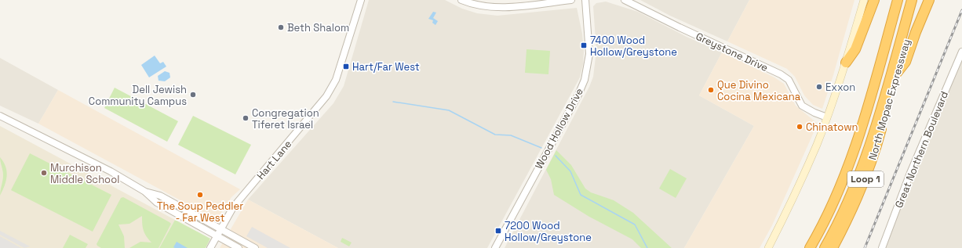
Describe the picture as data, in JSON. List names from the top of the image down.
{
  "streets": {
    "highway": ["North Mopac Expressway", "Loop 1"],
    "street": [
      "Greystone Drive",
      "Wood Hollow Drive",
      "Great Northern Boulevard",
      "Hart Lane"
    ]
  },
  "places": {
    "other": [
      "Beth Shalom",
      "Exxon",
      "Que Divino Cocina Mexicana",
      "Dell Jewish Community Campus",
      "Congregation Tiferet Israel",
      "Chinatown",
      "Murchison Middle School",
      "The Soup Peddler - Far West"
    ],
    "transit": ["7400 Wood Hollow/Greystone", "Hart/Far West", "7200 Wood Hollow/Greystone"]
  }
}
